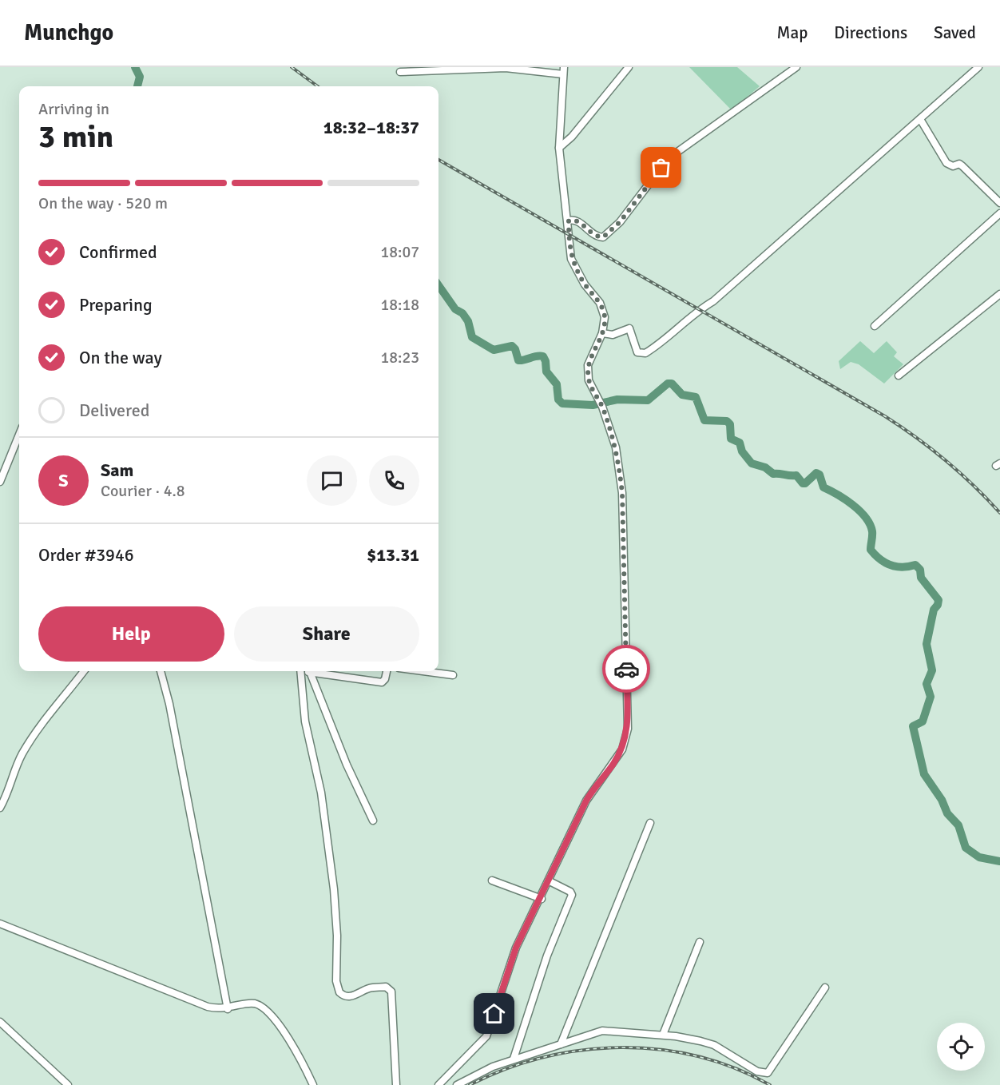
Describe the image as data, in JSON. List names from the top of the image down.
{
  "page": {
    "header": "Munchgo",
    "nav": ["Map", "Directions", "Saved"],
    "heading": ["3 min", "Arriving in", "18:32–18:37"],
    "panel": [
      "Sam",
      "Courier · 4.8",
      "Order #3946",
      "$13.31"
    ],
    "bar": "On the way · 520 m",
    "list": [
      ["Confirmed", "18:07"],
      ["Preparing", "18:18"],
      ["On the way", "18:23"],
      "Delivered"
    ],
    "round": "S",
    "buttons": ["Help", "Share"]
  }
}
